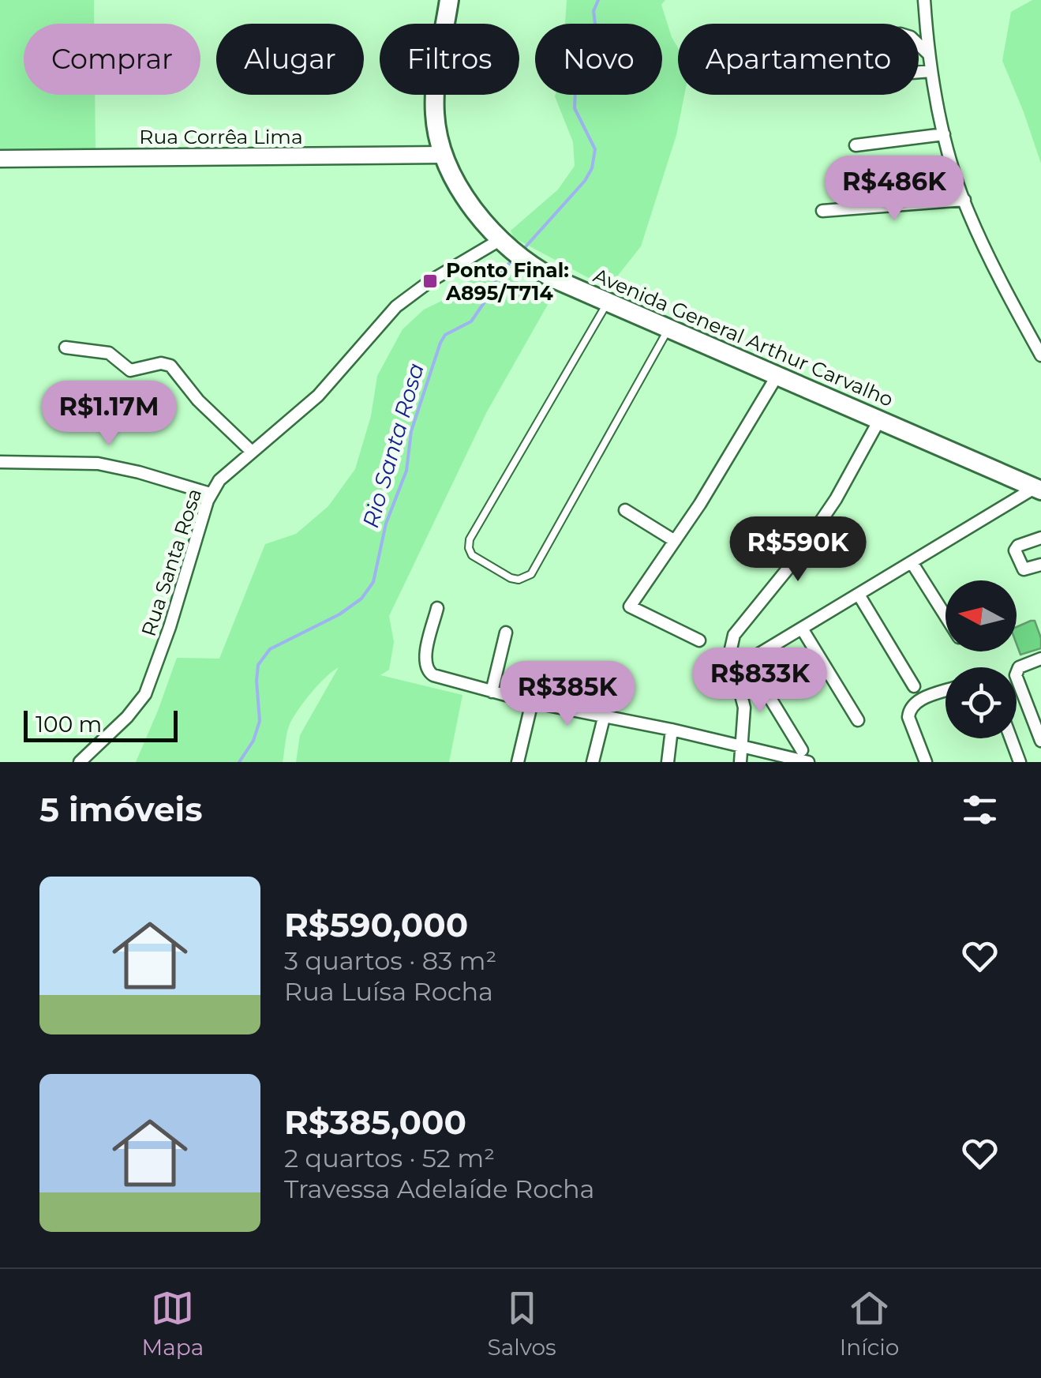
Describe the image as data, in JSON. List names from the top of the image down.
{
  "streets": {
    "main road": ["Avenida General Arthur Carvalho"],
    "street": ["Rua Corrêa Lima", "Rua Santa Rosa"]
  },
  "crossings": [
    ["Rua Corrêa Lima", "Avenida General Arthur Carvalho"],
    ["Avenida General Arthur Carvalho", "Rua Santa Rosa"]
  ],
  "water": ["Rio Santa Rosa"],
  "places": {
    "transit": ["Ponto Final: A895/T714"]
  },
  "scale_bar": "100 m",
  "north": "left",
  "page": {
    "chip": [
      "Comprar",
      "Alugar",
      "Filtros",
      "Novo",
      "Apartamento"
    ],
    "price": [
      "R$486K",
      "R$1.17M",
      "R$590K",
      "R$833K",
      "R$385K"
    ],
    "scale": "100 m",
    "heading": "5 imóveis",
    "list": [
      {
        "name": "R$590,000",
        "note": "3 quartos · 83 m² · Rua Luísa Rocha"
      },
      {
        "name": "R$385,000",
        "note": "2 quartos · 52 m² · Travessa Adelaíde Rocha"
      }
    ],
    "tabs": ["Mapa", "Salvos", "Início"]
  }
}
